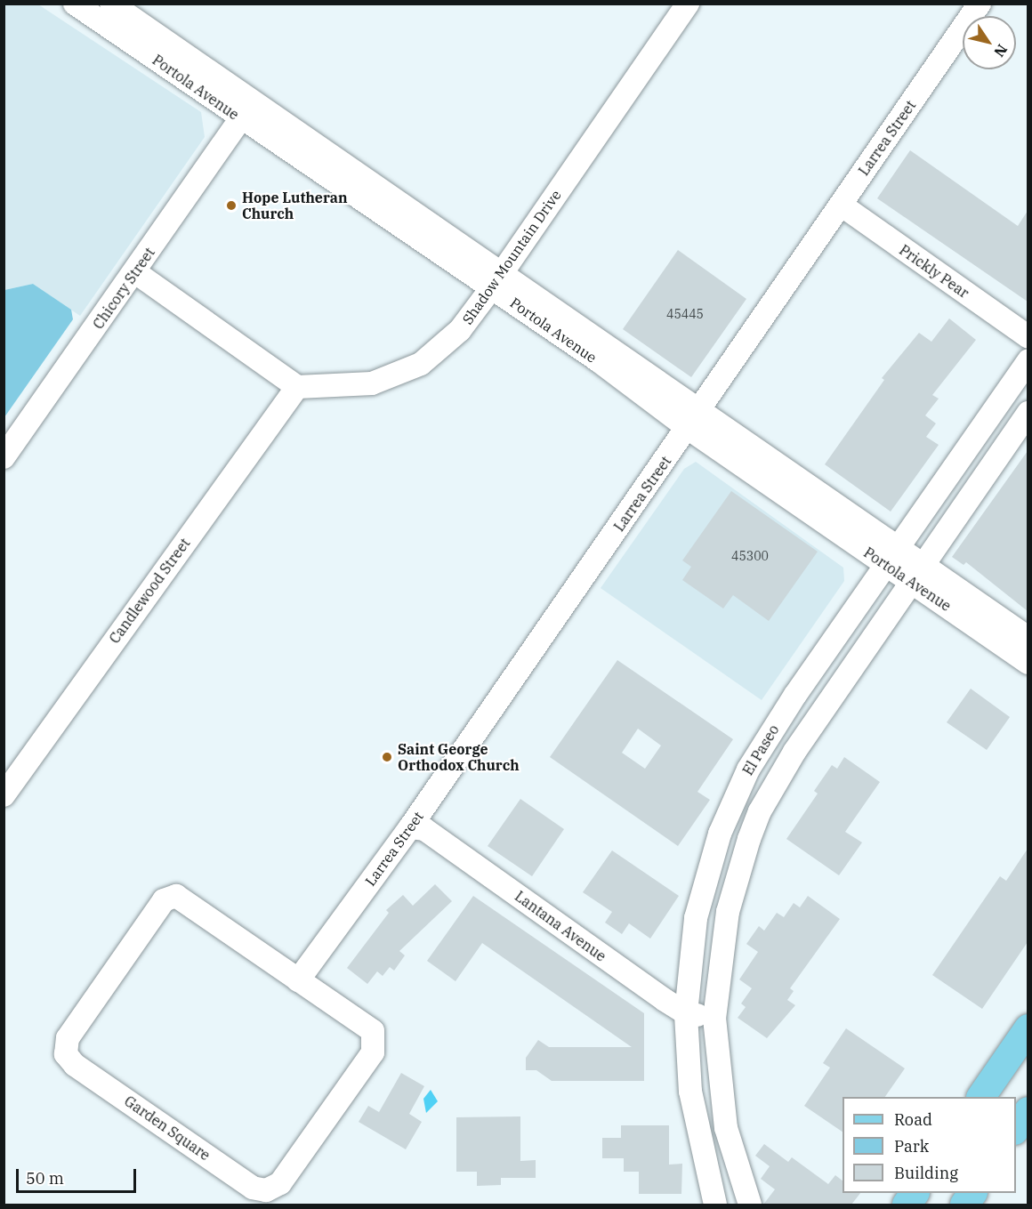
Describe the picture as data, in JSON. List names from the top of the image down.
{
  "streets": {
    "street": [
      "Portola Avenue",
      "Larrea Street",
      "Shadow Mountain Drive",
      "Prickly Pear",
      "Chicory Street",
      "Candlewood Street",
      "El Paseo",
      "Lantana Avenue",
      "Garden Square"
    ]
  },
  "crossings": [
    ["Portola Avenue", "Larrea Street"],
    ["Portola Avenue", "Shadow Mountain Drive"],
    ["Portola Avenue", "Chicory Street"],
    ["Portola Avenue", "El Paseo"],
    ["Larrea Street", "Prickly Pear"],
    ["Larrea Street", "Lantana Avenue"],
    ["Larrea Street", "Garden Square"],
    ["Shadow Mountain Drive", "Candlewood Street"],
    ["El Paseo", "Lantana Avenue"]
  ],
  "places": ["Hope Lutheran Church", "Saint George Orthodox Church"],
  "house_numbers": ["45445", "45300"],
  "legend": ["Road", "Park", "Building"],
  "scale_bar": "50 m",
  "north": "bottom right"
}
